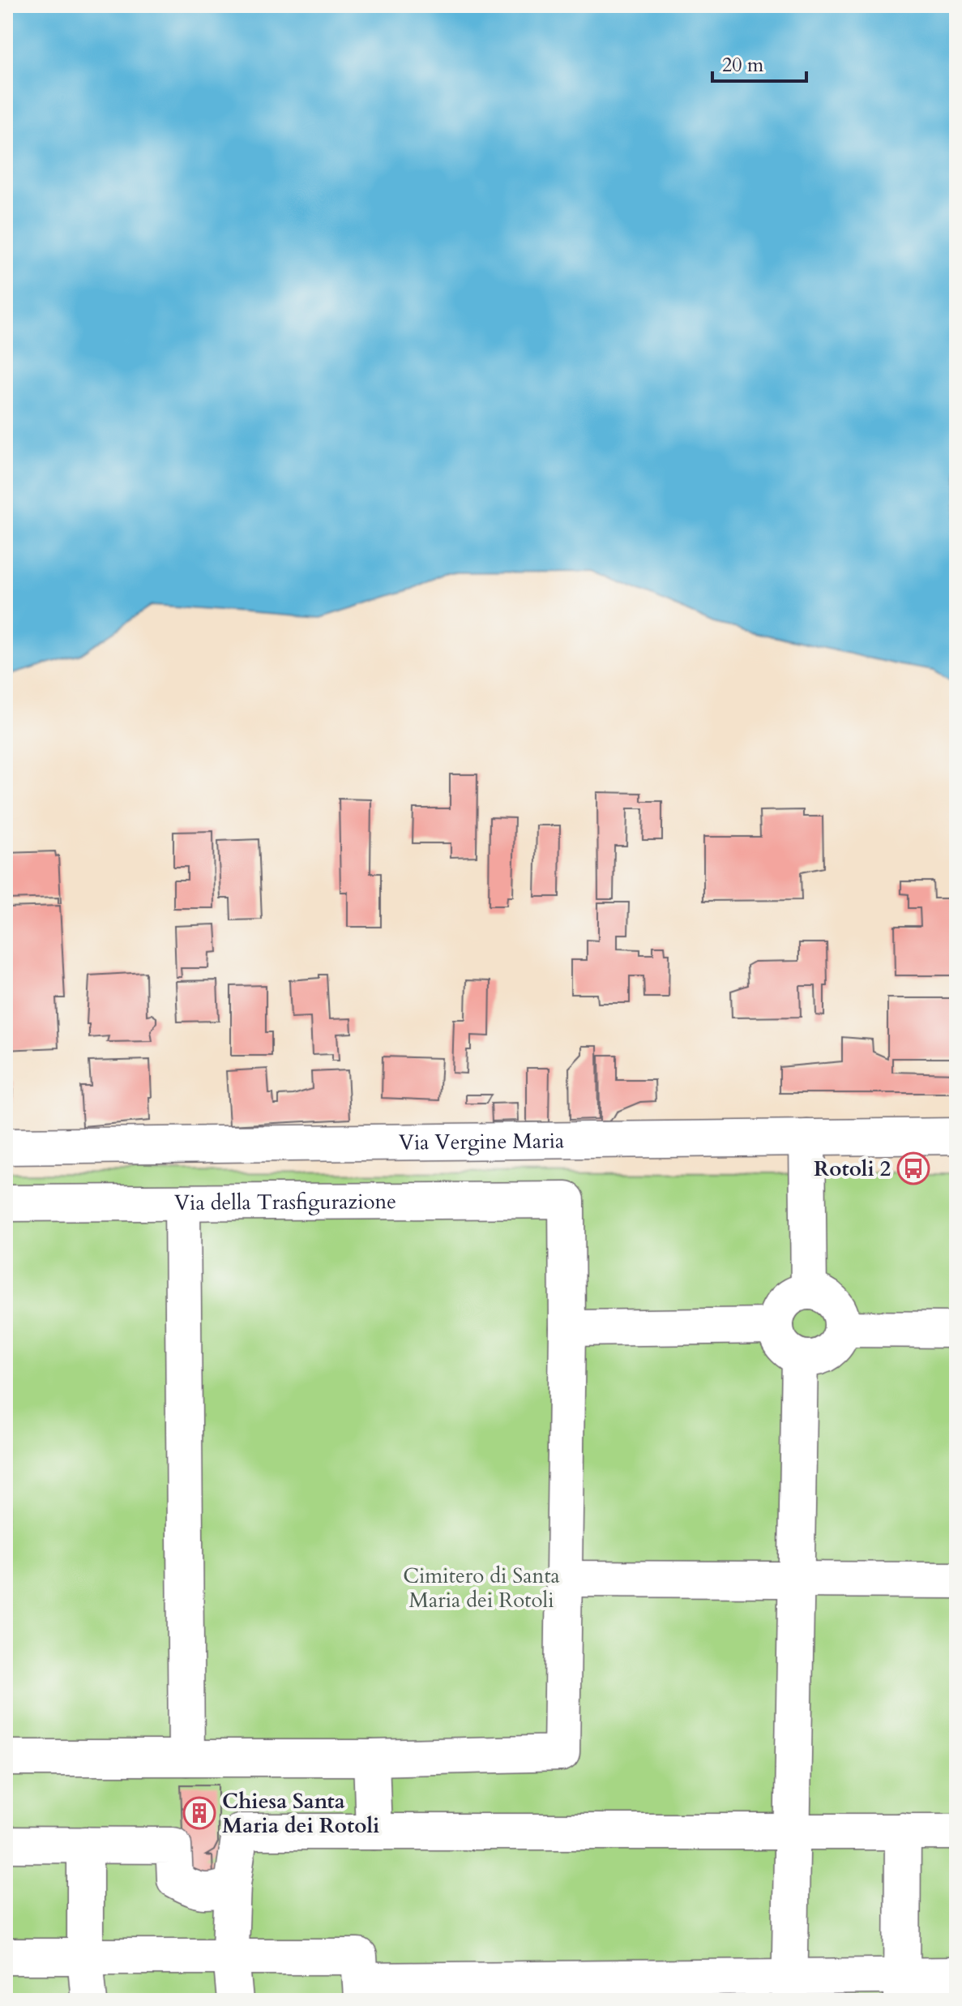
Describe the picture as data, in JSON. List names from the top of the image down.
{
  "streets": {
    "main road": ["Via Vergine Maria", "Via della Trasfigurazione"]
  },
  "parks": ["Cimitero di Santa Maria dei Rotoli"],
  "places": {
    "bus stop": ["Rotoli 2"],
    "building": ["Chiesa Santa Maria dei Rotoli"]
  },
  "scale_bar": "20 m"
}
